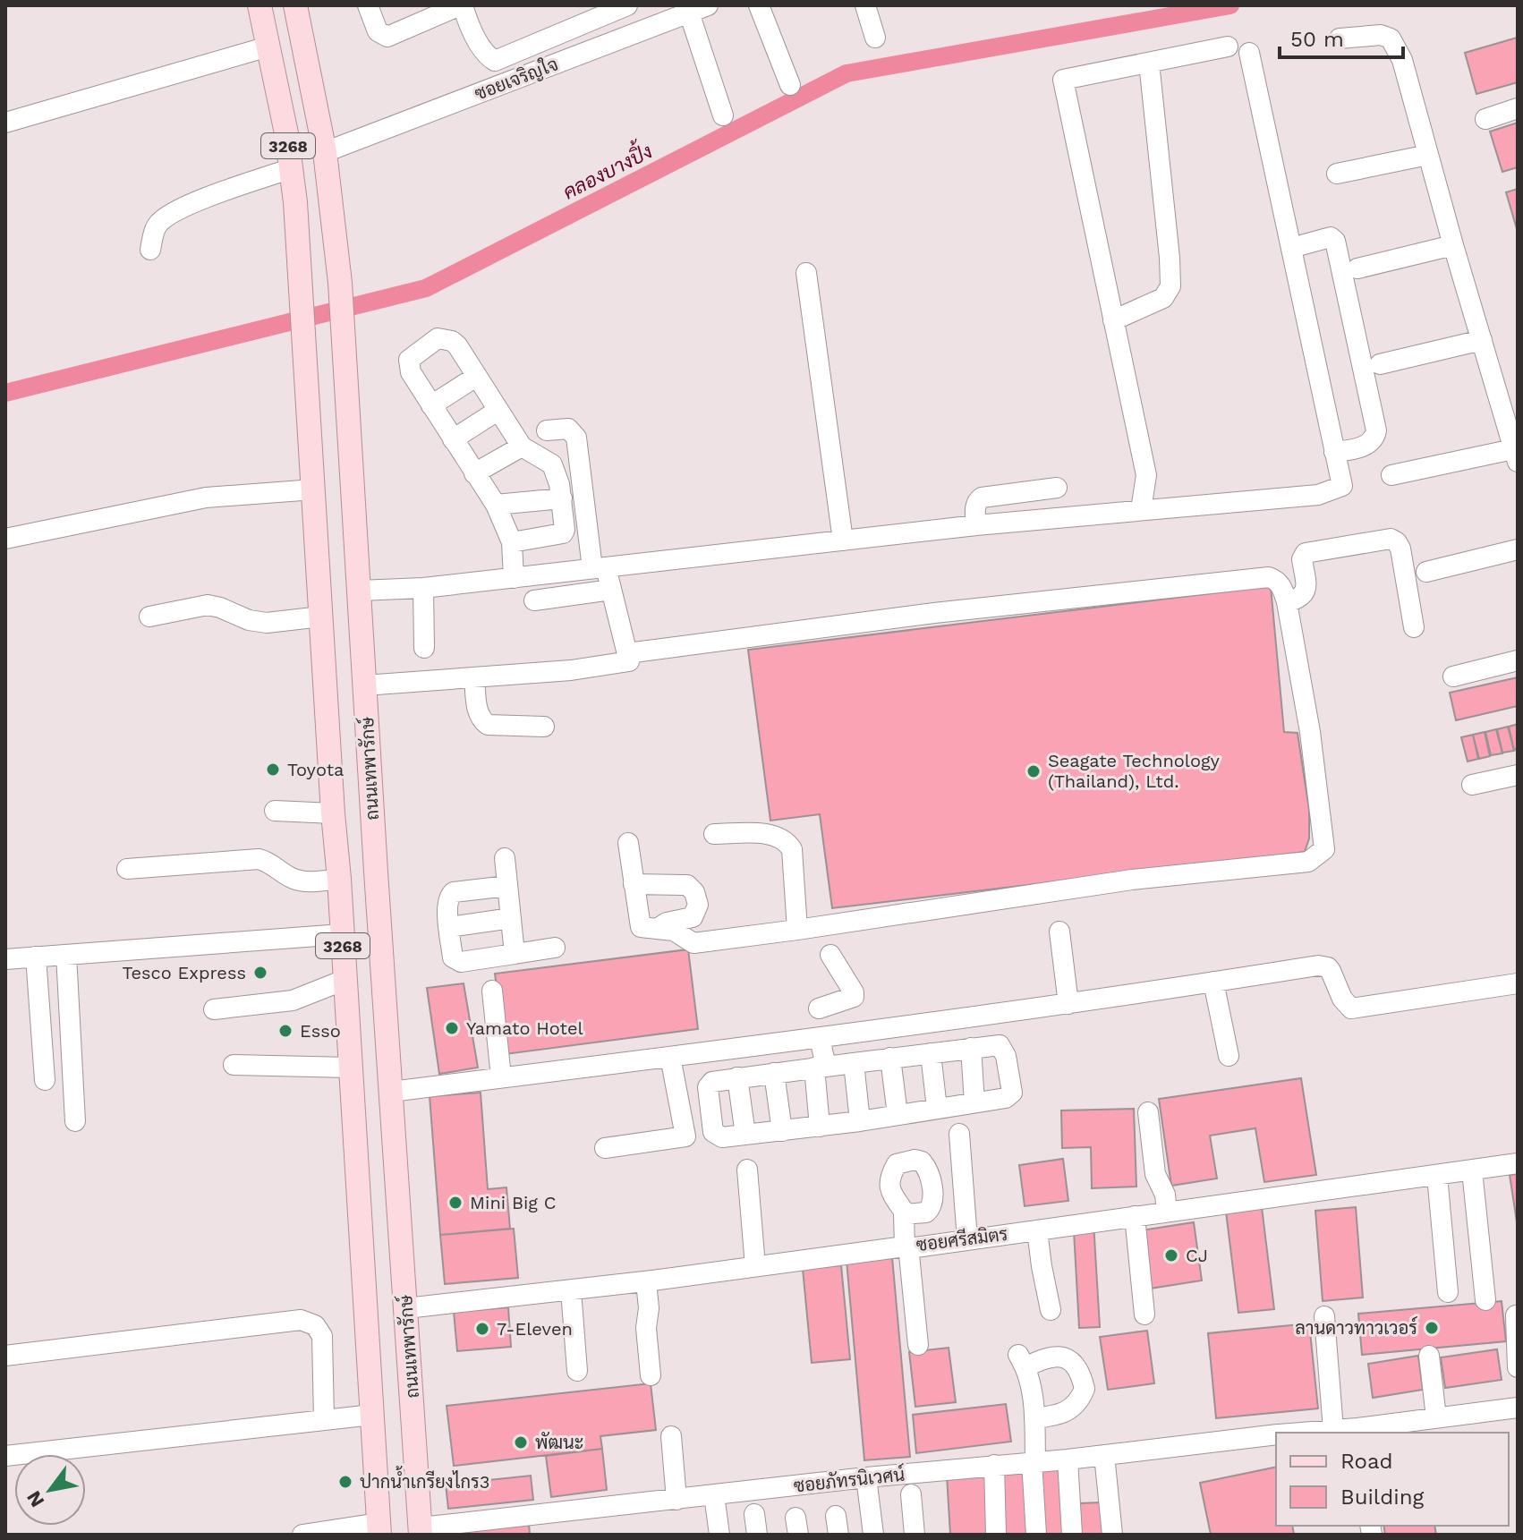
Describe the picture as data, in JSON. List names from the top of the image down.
{
  "streets": {
    "main road": ["3268", "ถนนเทพารักษ์"],
    "street": ["ซอยเจริญใจ", "ซอยศรีสมิตร", "ซอยภัทรนิเวศน์"]
  },
  "crossings": [
    ["ซอยเจริญใจ", "ถนนเทพารักษ์"],
    ["ถนนเทพารักษ์", "ซอยศรีสมิตร"],
    ["ถนนเทพารักษ์", "ซอยภัทรนิเวศน์"]
  ],
  "water": ["คลองบางปิ้ง"],
  "places": [
    "Toyota",
    "Seagate Technology (Thailand), Ltd.",
    "Tesco Express",
    "Yamato Hotel",
    "Esso",
    "Mini Big C",
    "CJ",
    "ลานดาวทาวเวอร์",
    "7-Eleven",
    "พัฒนะ",
    "ปากน้ำเกรียงไกร3"
  ],
  "legend": ["Road", "Building"],
  "scale_bar": "50 m",
  "north": "bottom left"
}
